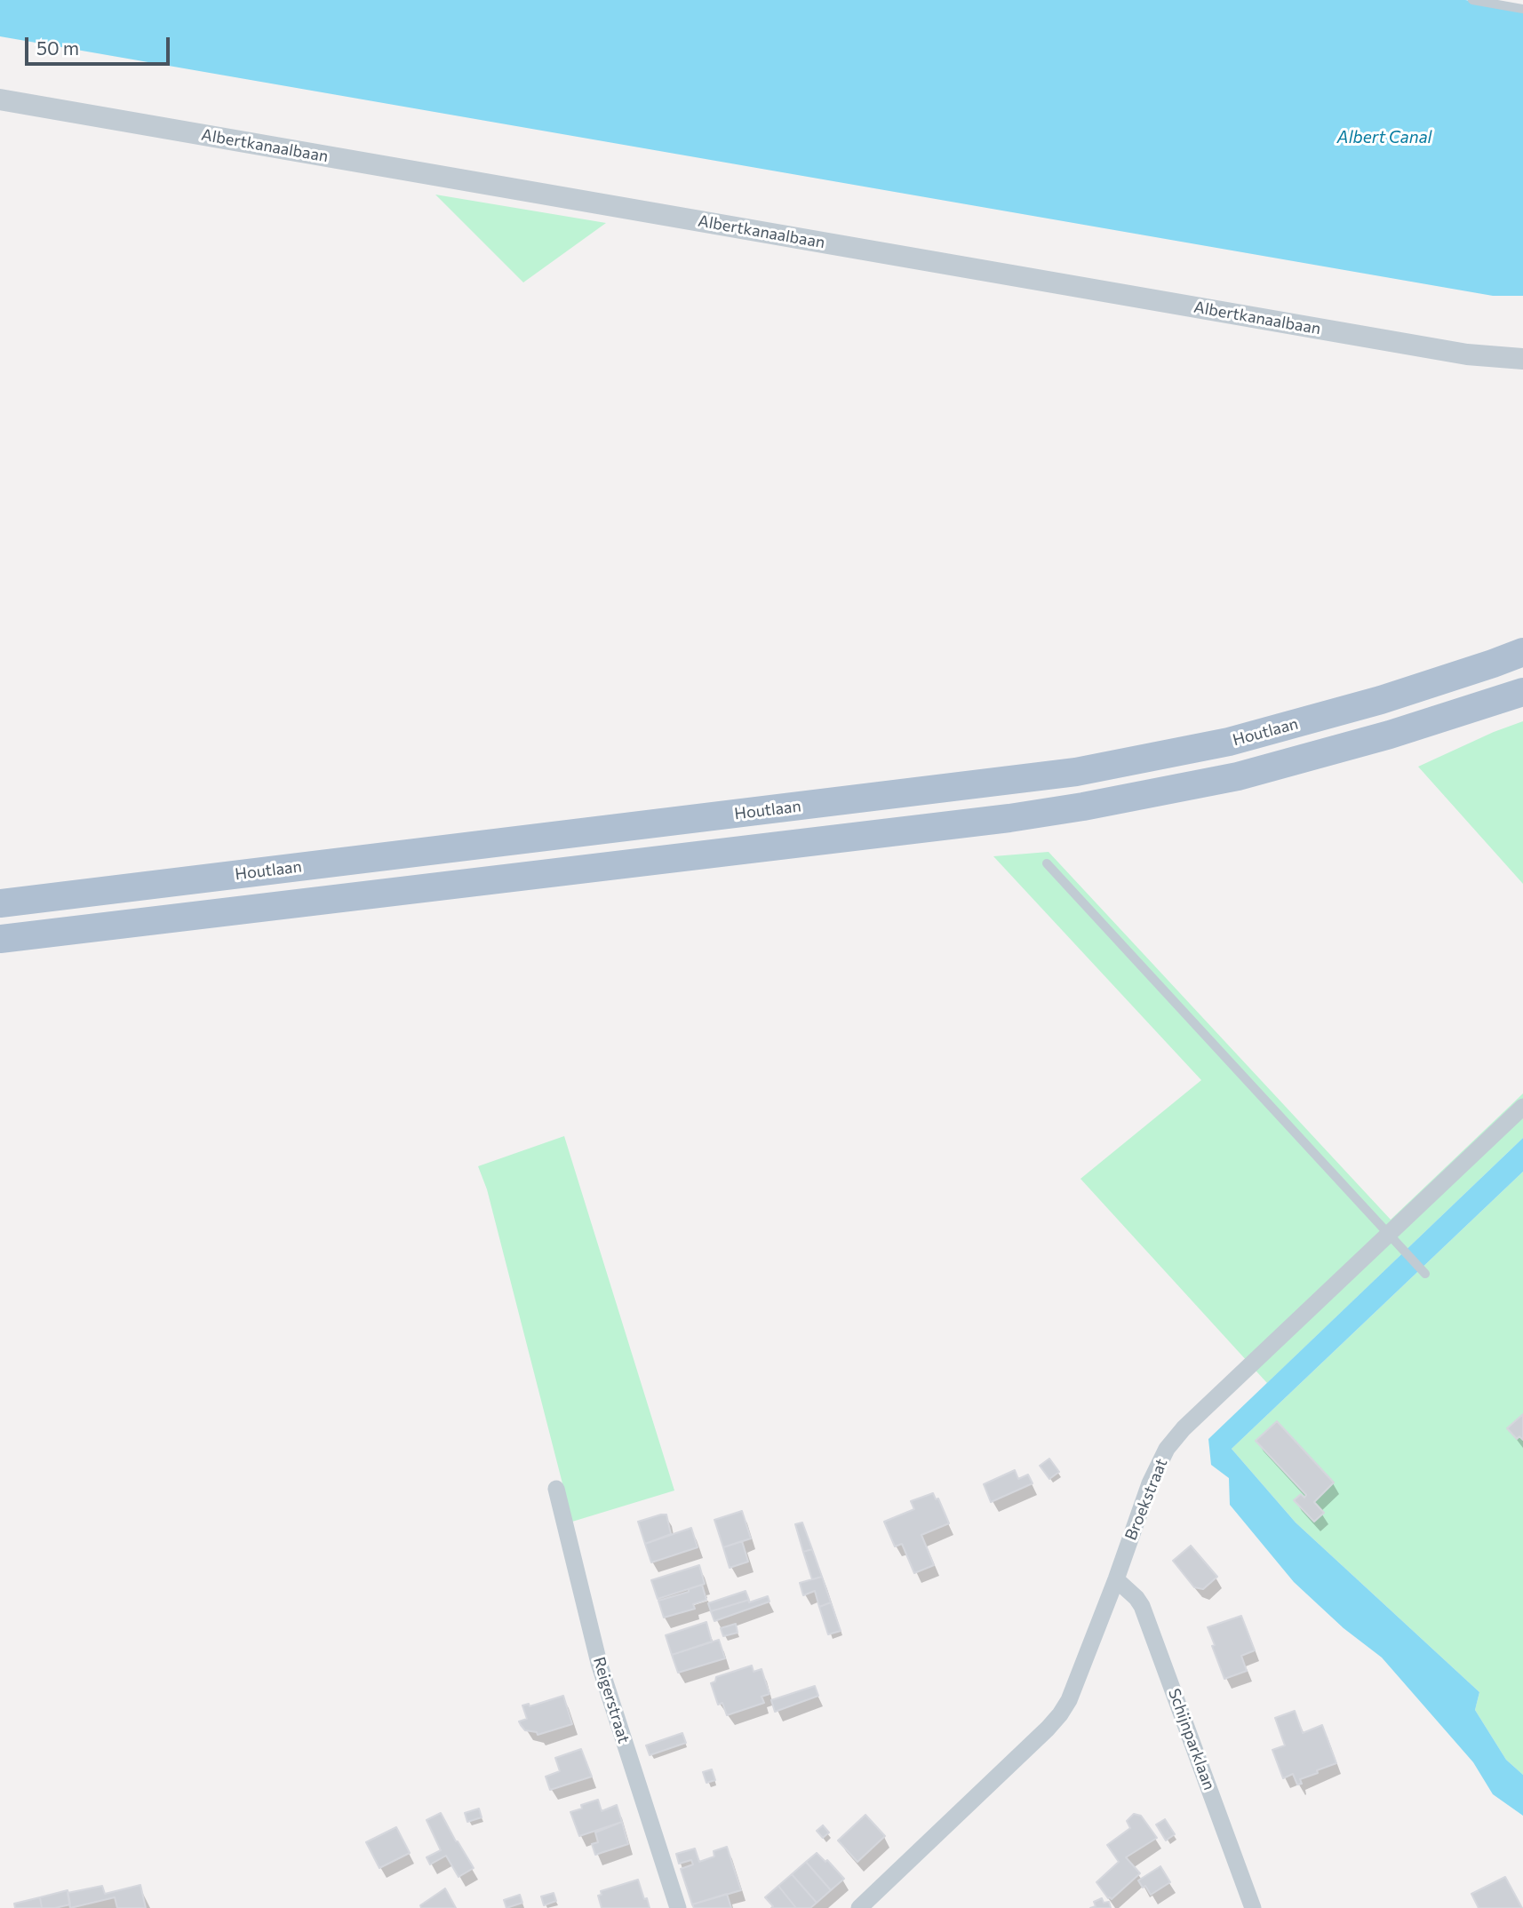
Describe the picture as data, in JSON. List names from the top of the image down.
{
  "streets": {
    "main road": ["Houtlaan"],
    "street": [
      "Albertkanaalbaan",
      "Broekstraat",
      "Reigerstraat",
      "Schijnparklaan"
    ]
  },
  "crossings": [
    ["Broekstraat", "Schijnparklaan"]
  ],
  "water": ["Albert Canal"],
  "scale_bar": "50 m"
}
